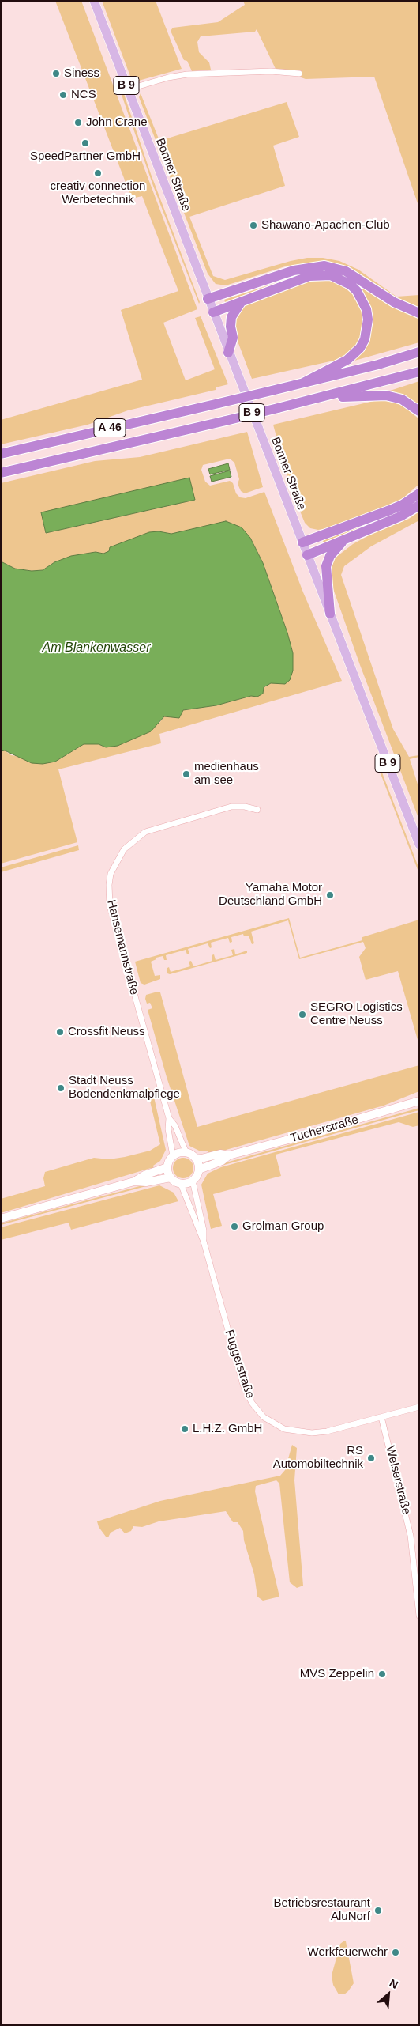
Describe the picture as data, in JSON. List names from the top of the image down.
{
  "streets": {
    "highway": ["A 46"],
    "main road": ["B 9", "Bonner Straße", "Tucherstraße"],
    "street": ["Hansemannstraße", "Fuggerstraße", "Welserstraße"]
  },
  "crossings": [
    ["Hansemannstraße", "Tucherstraße"],
    ["Hansemannstraße", "Fuggerstraße"],
    ["Tucherstraße", "Fuggerstraße"],
    ["Fuggerstraße", "Welserstraße"]
  ],
  "water": ["Am Blankenwasser"],
  "places": [
    "Siness",
    "NCS",
    "John Crane",
    "SpeedPartner GmbH",
    "creativ connection Werbetechnik",
    "Shawano-Apachen-Club",
    "medienhaus am see",
    "Yamaha Motor Deutschland GmbH",
    "SEGRO Logistics Centre Neuss",
    "Crossfit Neuss",
    "Stadt Neuss Bodendenkmalpflege",
    "Grolman Group",
    "L.H.Z. GmbH",
    "RS Automobiltechnik",
    "MVS Zeppelin",
    "Betriebsrestaurant AluNorf",
    "Werkfeuerwehr"
  ],
  "north": "top right"
}
